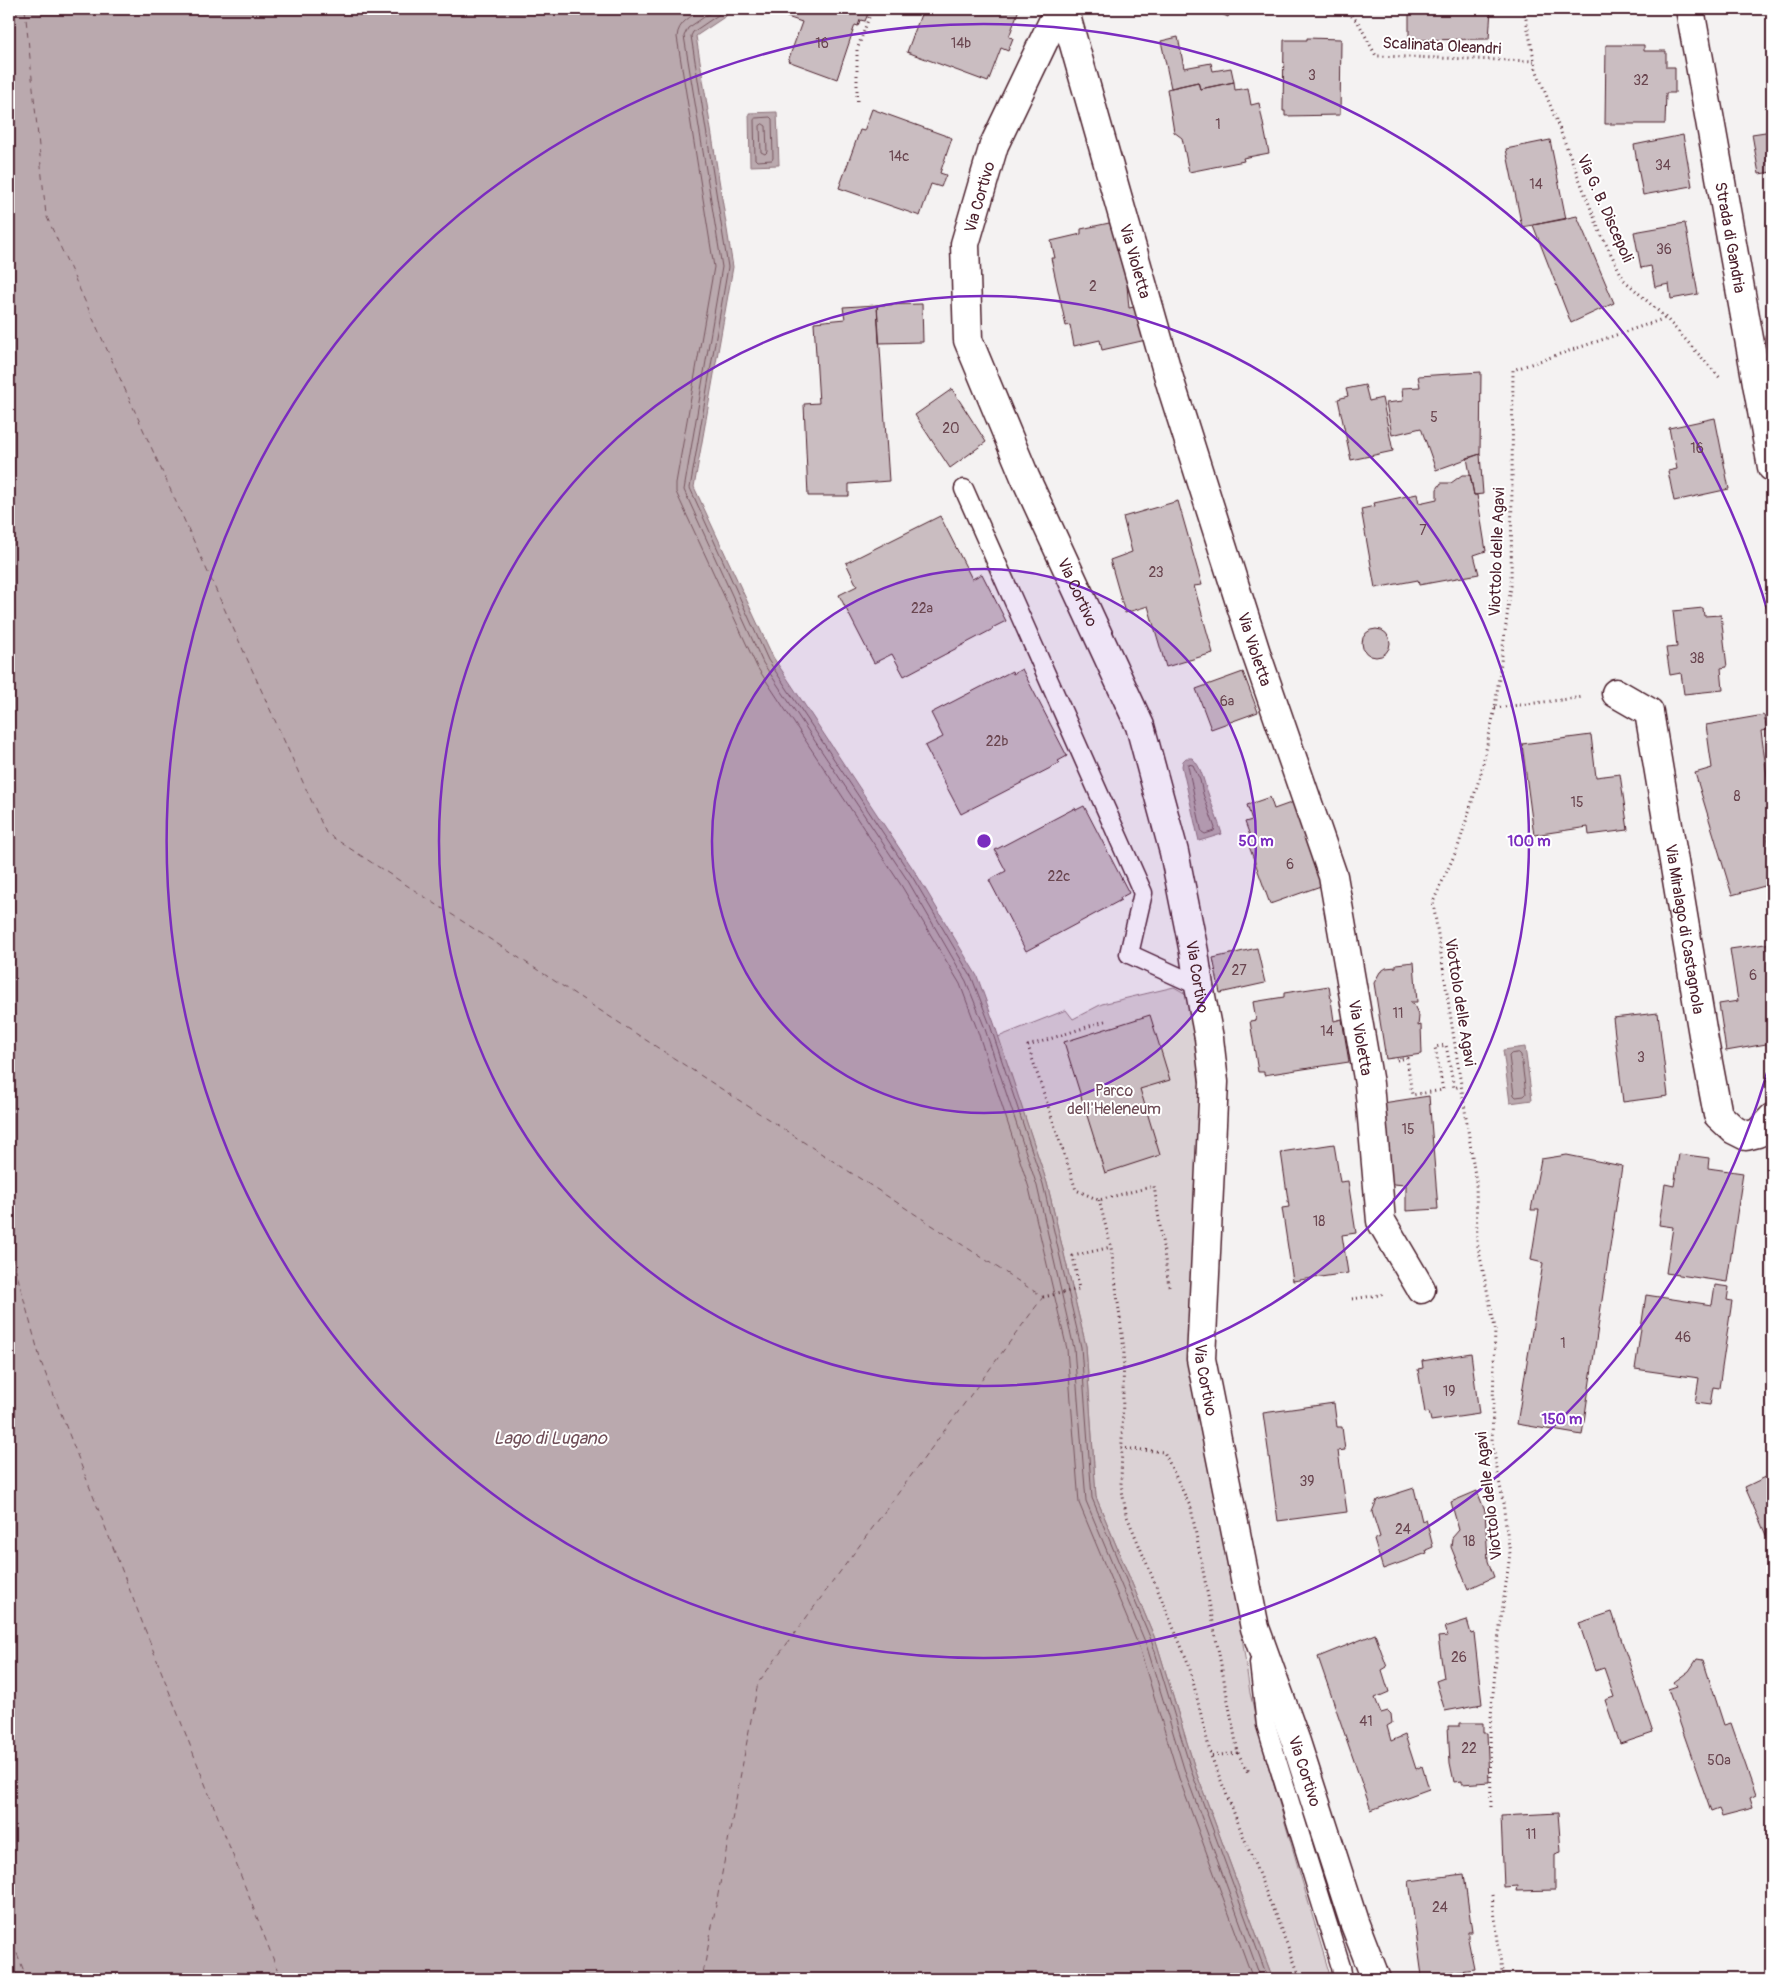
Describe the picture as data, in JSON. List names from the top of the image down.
{
  "streets": {
    "street": [
      "Via Cortivo",
      "Strada di Gandria",
      "Via Violetta",
      "Via Miralago di Castagnola"
    ],
    "path": ["Scalinata Oleandri", "Via G. B. Discepoli", "Viottolo delle Agavi"]
  },
  "crossings": [
    ["Scalinata Oleandri", "Via G. B. Discepoli"],
    ["Via G. B. Discepoli", "Viottolo delle Agavi"]
  ],
  "water": ["Lago di Lugano"],
  "parks": ["Parco dell'Heleneum"],
  "house_numbers": [
    "16",
    "14b",
    "3",
    "32",
    "1",
    "14c",
    "34",
    "14",
    "36",
    "2",
    "5",
    "20",
    "16",
    "7",
    "23",
    "22a",
    "38",
    "6a",
    "22b",
    "8",
    "15",
    "6",
    "22c",
    "27",
    "6",
    "11",
    "14",
    "3",
    "15",
    "18",
    "46",
    "1",
    "19",
    "39",
    "24",
    "18",
    "26",
    "41",
    "22",
    "50a",
    "11",
    "24"
  ],
  "rings": ["50 m", "100 m", "150 m"]
}
